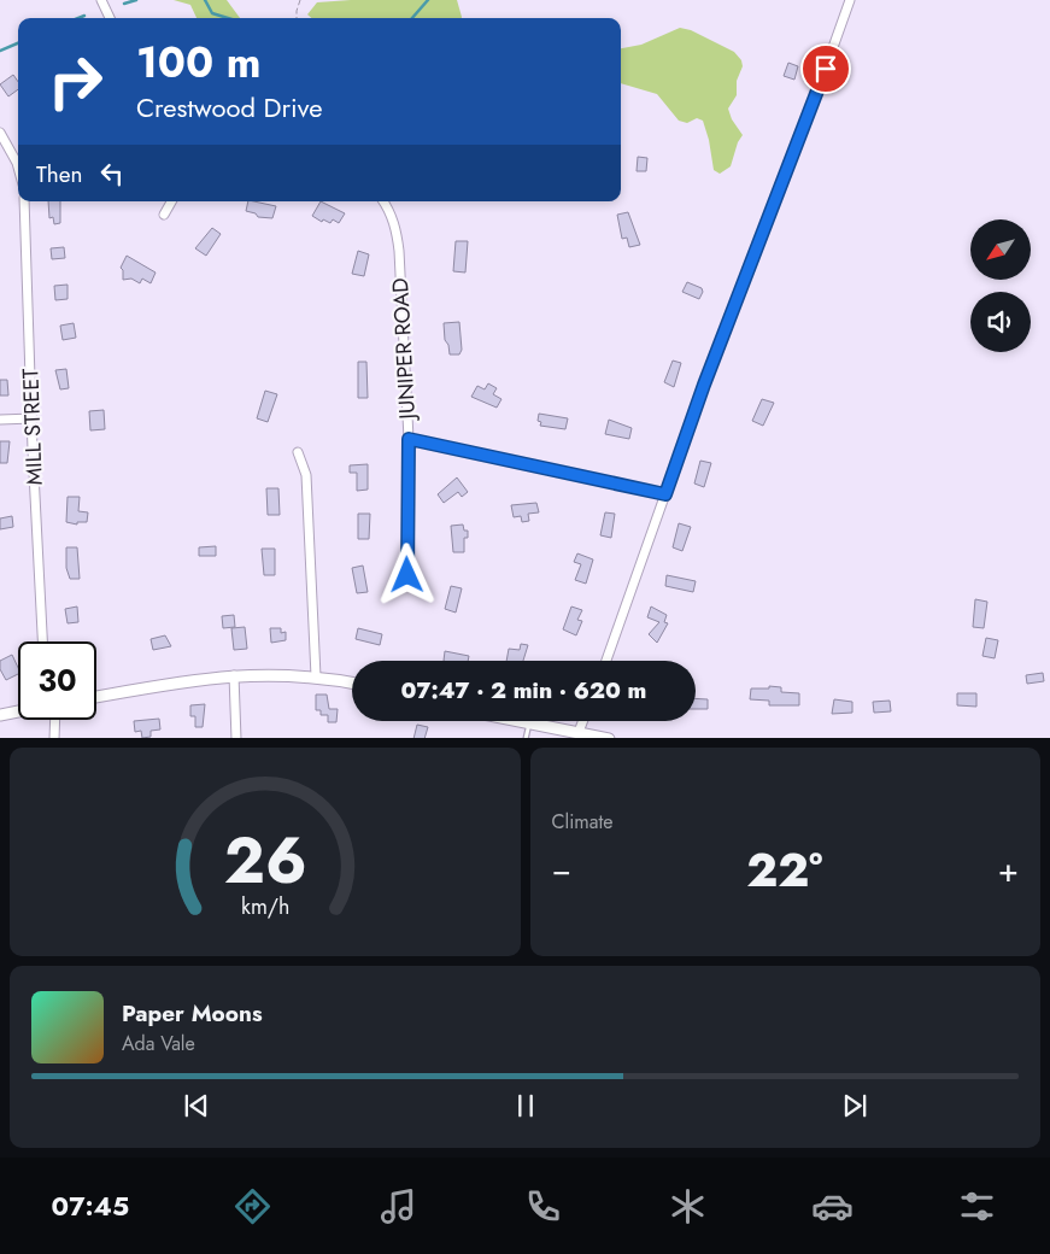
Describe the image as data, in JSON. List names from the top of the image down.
{
  "streets": {
    "street": ["JUNIPER ROAD", "MILL STREET"]
  },
  "north": "bottom left",
  "page": {
    "turn": ["100 m", "Crestwood Drive"],
    "then": "Then",
    "limit": "30",
    "trip": "07:47 · 2 min · 620 m",
    "tile": "Climate",
    "heat": ["−", "22°", "+"],
    "song": ["Paper Moons", "Ada Vale"],
    "tabs": "07:45",
    "gauge": ["26", "km/h"]
  }
}
